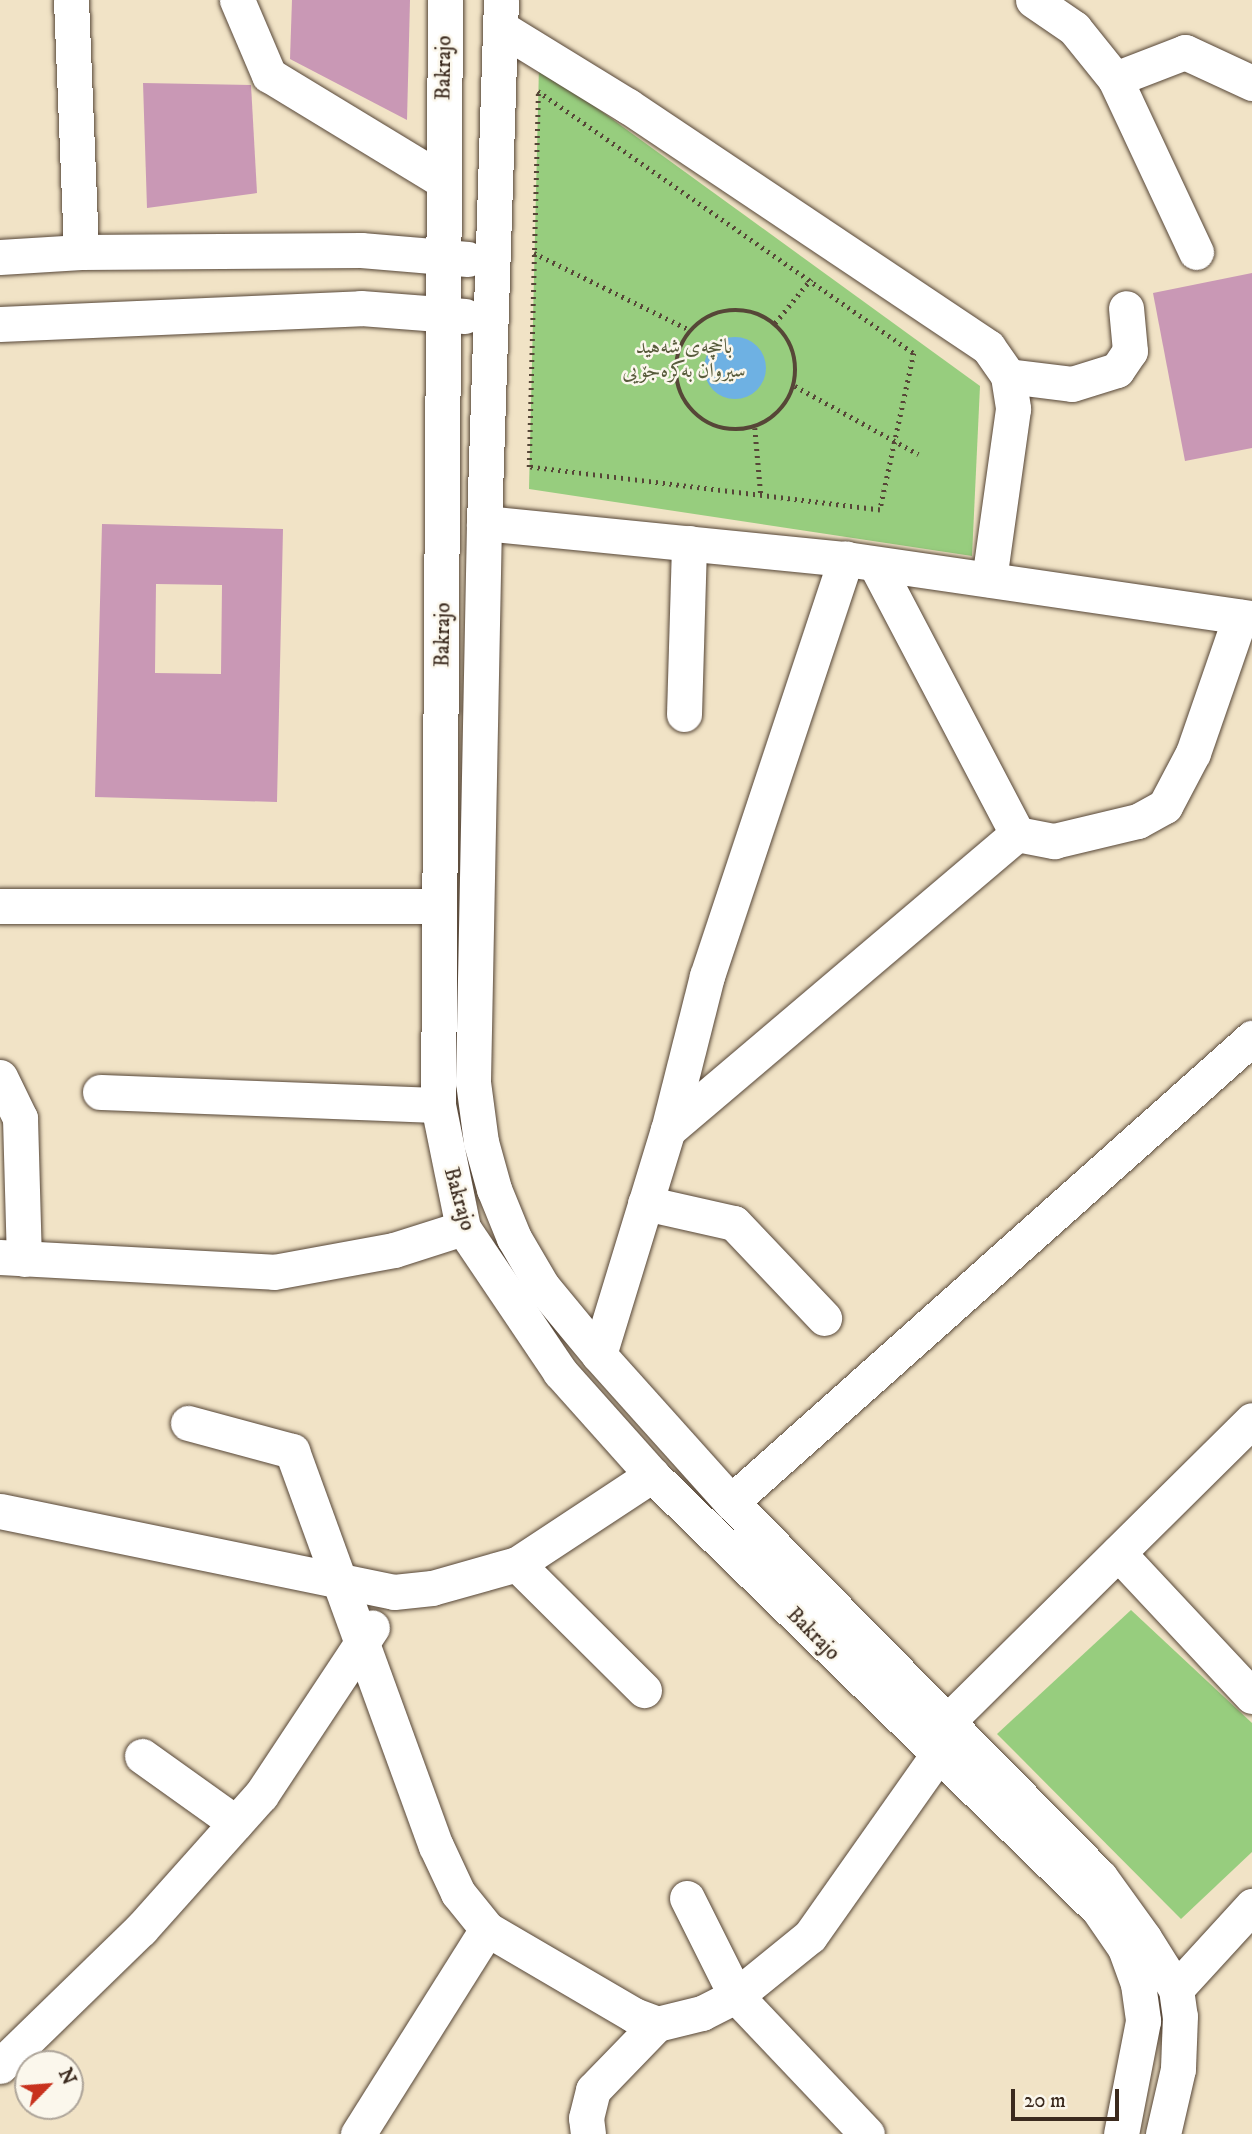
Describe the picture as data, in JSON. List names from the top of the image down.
{
  "streets": {
    "street": ["Bakrajo"]
  },
  "parks": ["باخچەی شەهید سیروان بەکرەجۆیی"],
  "scale_bar": "20 m",
  "north": "top right"
}
